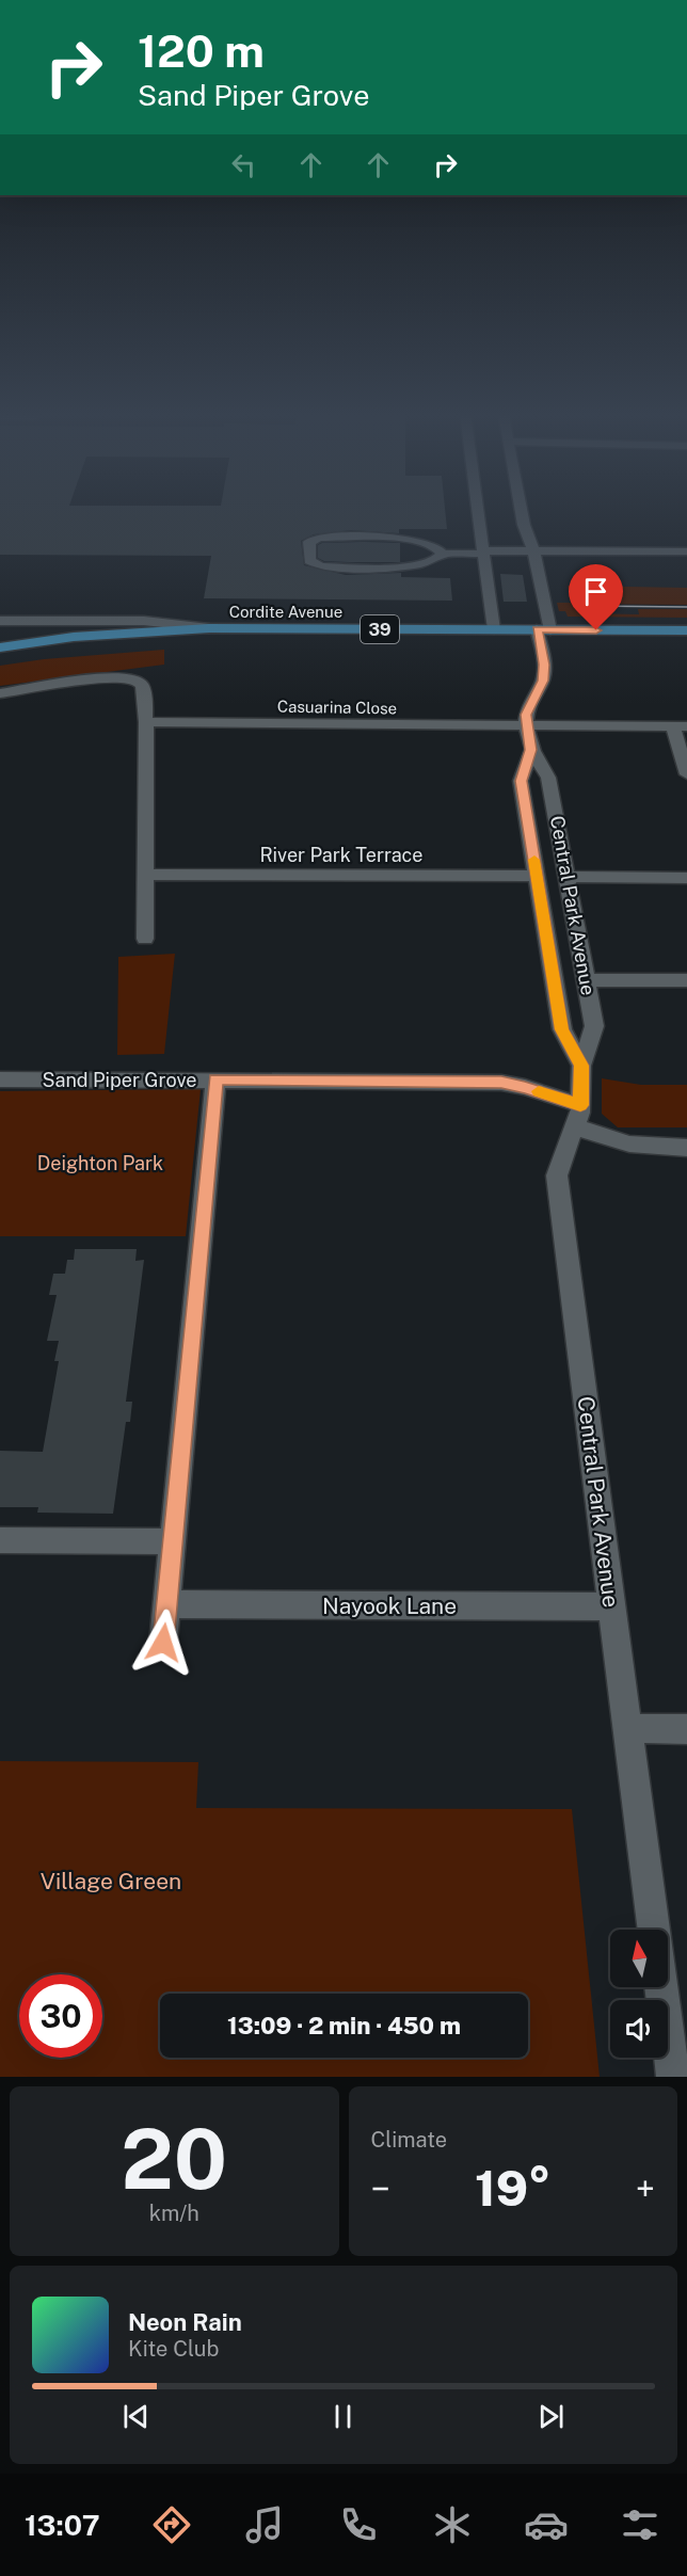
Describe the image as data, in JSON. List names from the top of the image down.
{
  "streets": {
    "main road": ["Cordite Avenue", "39"],
    "street": [
      "Casuarina Close",
      "River Park Terrace",
      "Central Park Avenue",
      "Sand Piper Grove",
      "Nayook Lane"
    ]
  },
  "crossings": [
    ["Cordite Avenue", "Central Park Avenue"],
    ["Casuarina Close", "Central Park Avenue"],
    ["River Park Terrace", "Central Park Avenue"],
    ["Central Park Avenue", "Sand Piper Grove"],
    ["Central Park Avenue", "Nayook Lane"]
  ],
  "parks": ["Deighton Park", "Village Green"],
  "north": "top",
  "page": {
    "turn": ["120 m", "Sand Piper Grove"],
    "limit": "30",
    "trip": "13:09 · 2 min · 450 m",
    "tile": [
      ["20", "km/h"],
      "Climate"
    ],
    "heat": ["−", "19°", "+"],
    "song": ["Neon Rain", "Kite Club"],
    "tabs": "13:07"
  }
}
